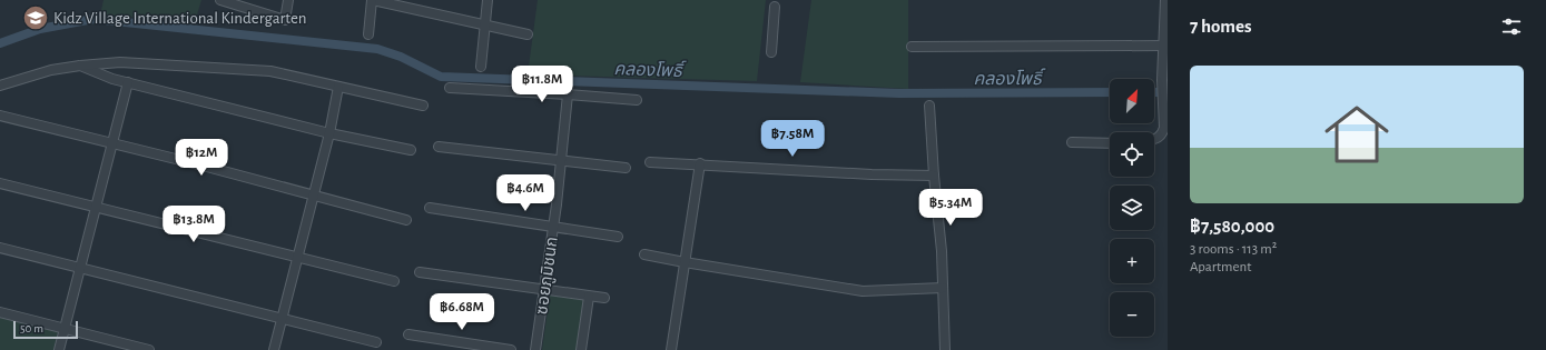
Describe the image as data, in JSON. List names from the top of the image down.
{
  "streets": {
    "street": ["ซอยภูมิชนก"]
  },
  "water": ["คลองโพธิ์"],
  "places": {
    "school or university": ["Kidz Village International Kindergarten"]
  },
  "scale_bar": "50 m",
  "north": "top right",
  "page": {
    "heading": "7 homes",
    "list": [
      {
        "name": "฿7,580,000",
        "note": "3 rooms · 113 m² · Apartment"
      }
    ],
    "price": [
      "฿11.8M",
      "฿7.58M",
      "฿12M",
      "฿4.6M",
      "฿5.34M",
      "฿13.8M",
      "฿6.68M"
    ],
    "map_buttons": ["+", "−"],
    "scale": "50 m"
  }
}
